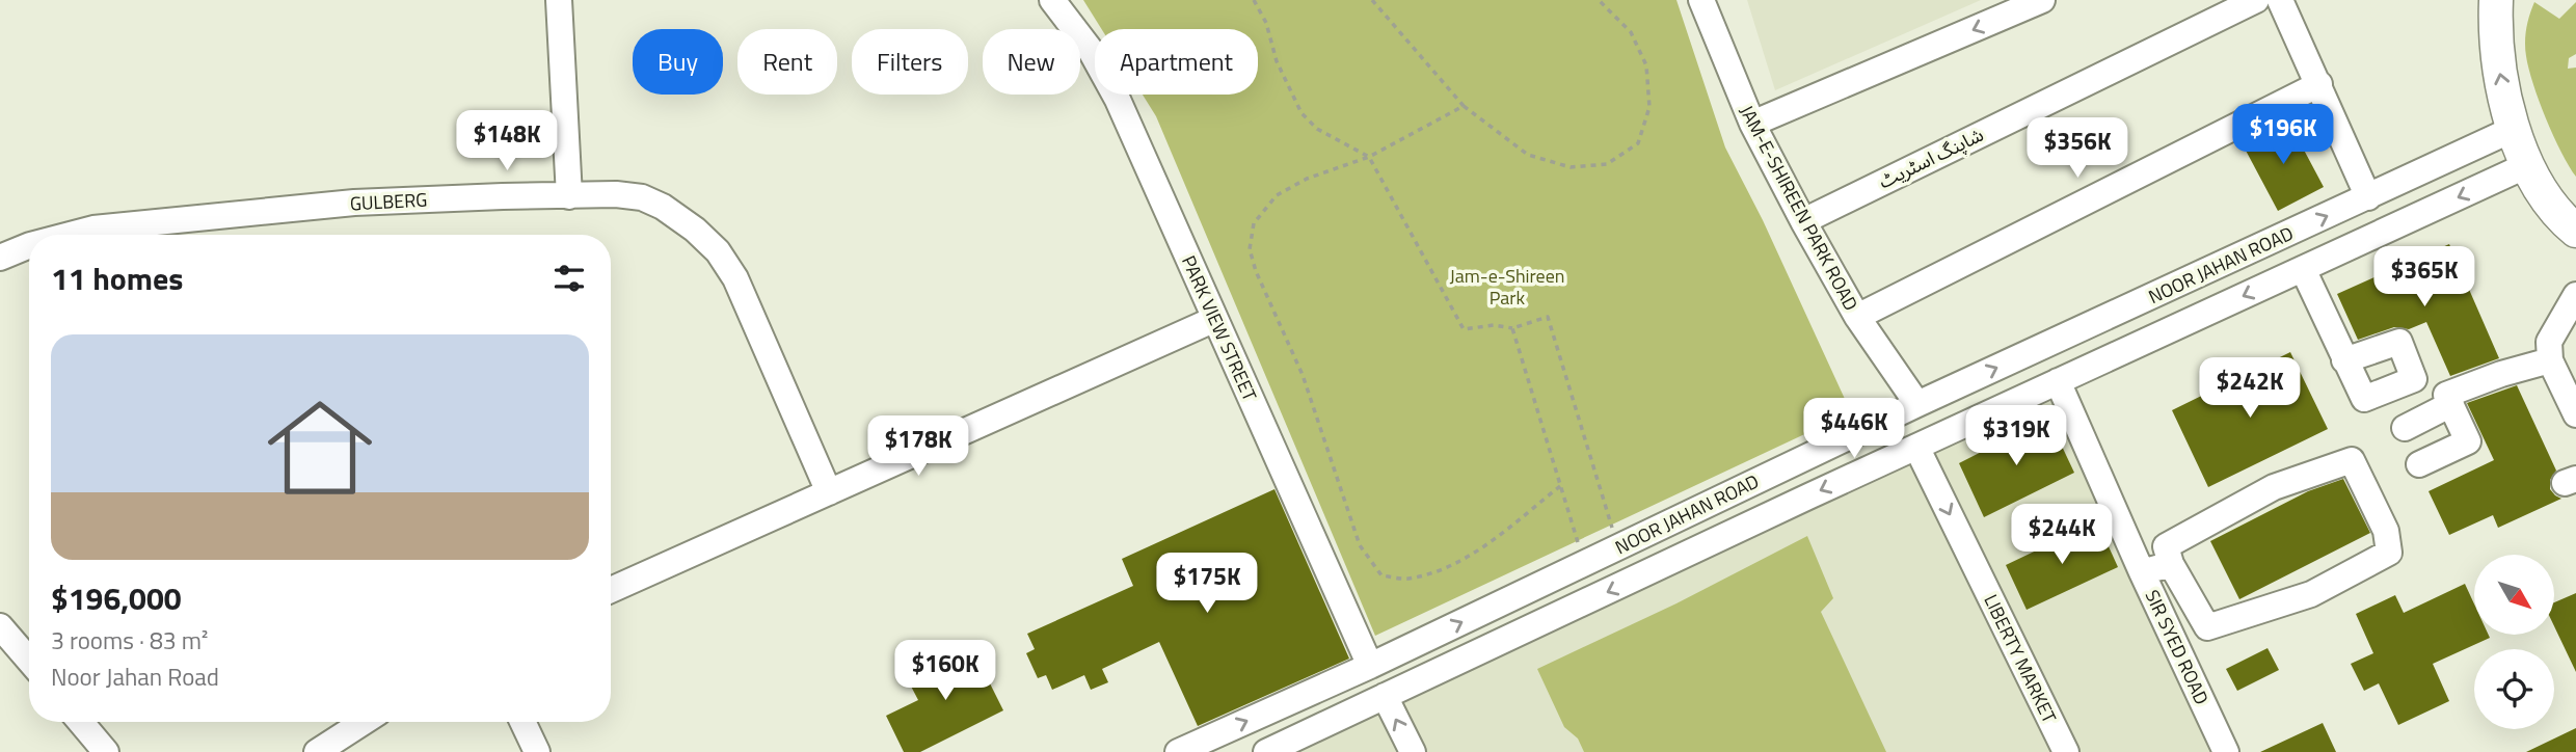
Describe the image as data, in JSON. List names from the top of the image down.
{
  "streets": {
    "street": [
      "شاپنگ اسٹریٹ",
      "GULBERG",
      "JAM-E-SHIREEN PARK ROAD",
      "NOOR JAHAN ROAD",
      "PARK VIEW STREET",
      "SIR SYED ROAD",
      "LIBERTY MARKET"
    ]
  },
  "crossings": [
    ["شاپنگ اسٹریٹ", "JAM-E-SHIREEN PARK ROAD"],
    ["JAM-E-SHIREEN PARK ROAD", "NOOR JAHAN ROAD"],
    ["NOOR JAHAN ROAD", "PARK VIEW STREET"],
    ["NOOR JAHAN ROAD", "SIR SYED ROAD"],
    ["NOOR JAHAN ROAD", "LIBERTY MARKET"]
  ],
  "one_way": ["LIBERTY MARKET"],
  "parks": ["Jam-e-Shireen Park"],
  "north": "bottom right",
  "page": {
    "chip": [
      "Buy",
      "Rent",
      "Filters",
      "New",
      "Apartment"
    ],
    "price": [
      "$196K",
      "$148K",
      "$356K",
      "$365K",
      "$242K",
      "$446K",
      "$319K",
      "$178K",
      "$244K",
      "$175K",
      "$160K"
    ],
    "heading": "11 homes",
    "list": [
      {
        "name": "$196,000",
        "note": "3 rooms · 83 m² · Noor Jahan Road"
      }
    ]
  }
}
